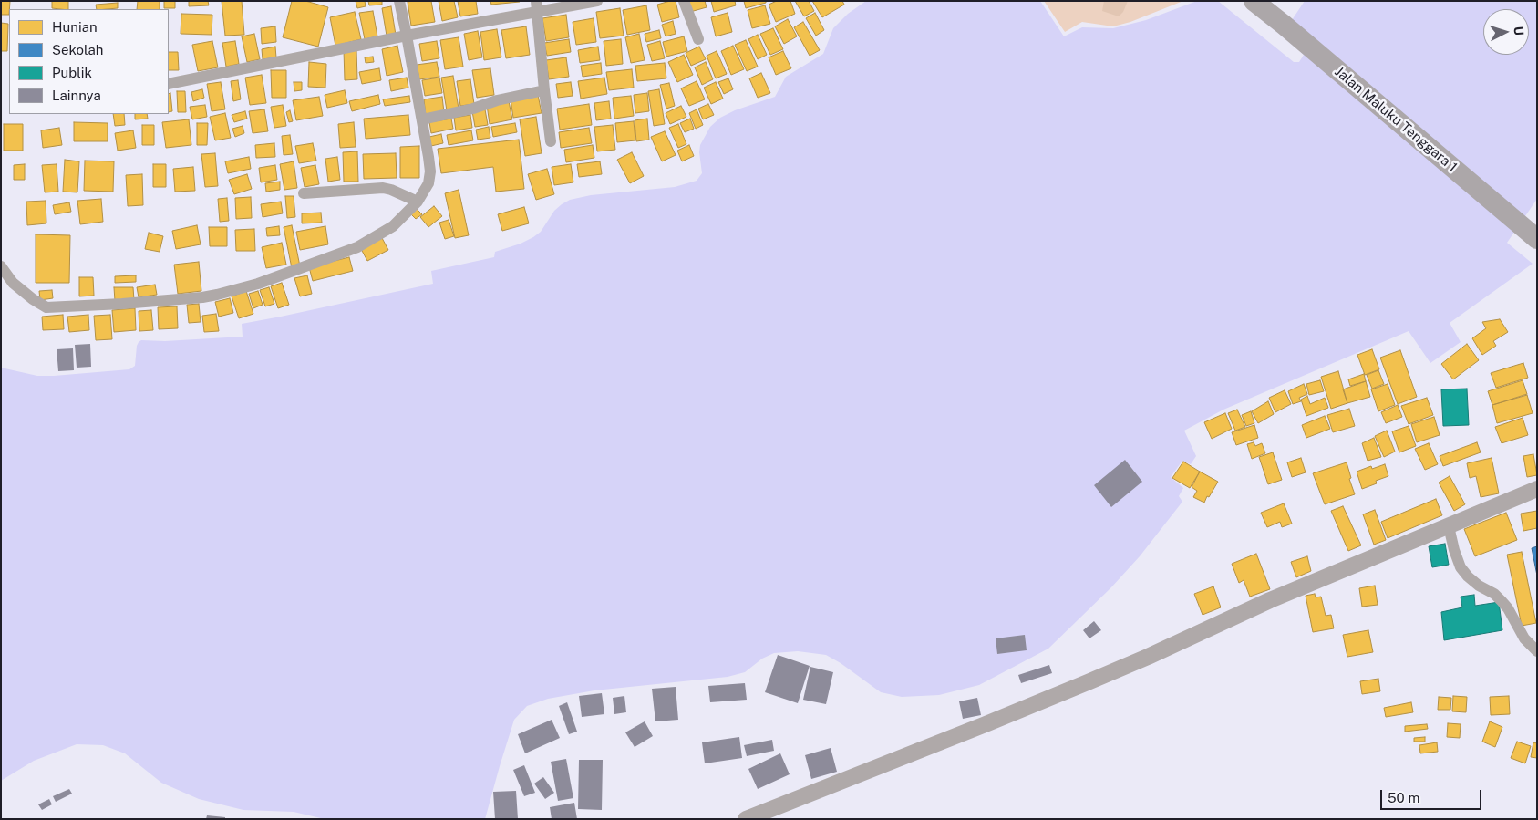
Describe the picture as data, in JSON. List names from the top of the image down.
{
  "streets": {
    "highway": ["Jalan Maluku Tenggara 1"]
  },
  "legend": [
    "Hunian",
    "Sekolah",
    "Publik",
    "Lainnya"
  ],
  "scale_bar": "50 m",
  "north": "right"
}
